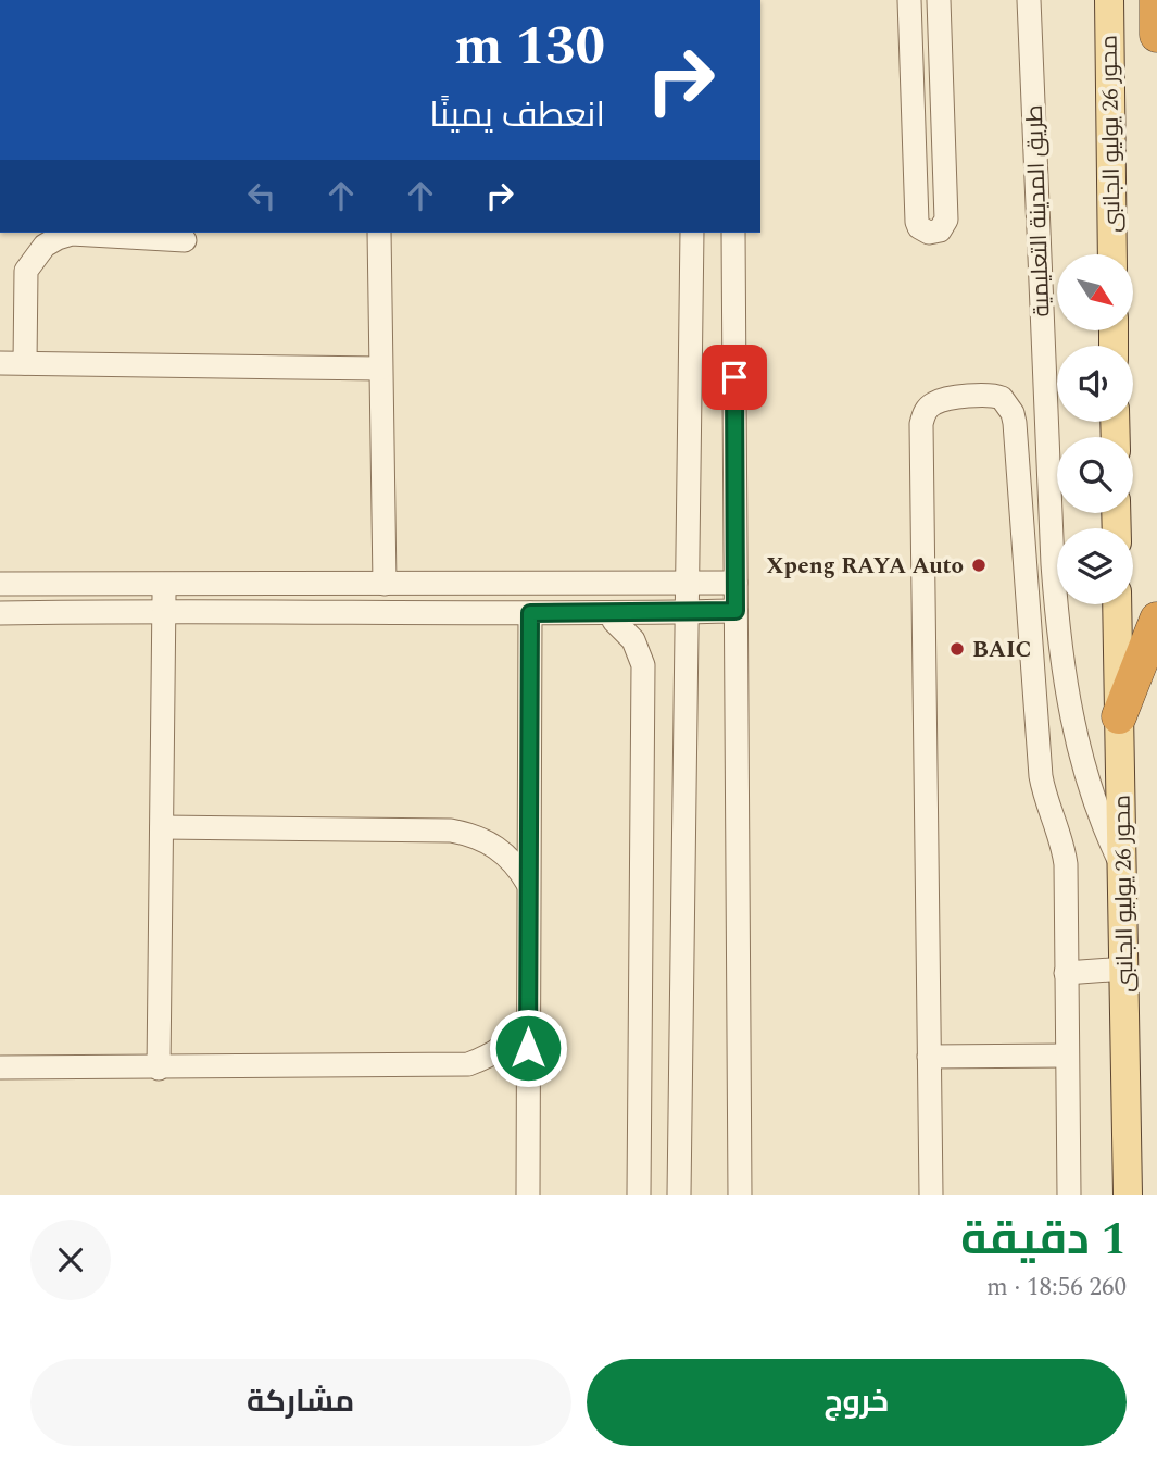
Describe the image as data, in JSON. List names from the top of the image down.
{
  "streets": {
    "main road": ["محور 26 يوليو الجانبى"],
    "street": ["طريق المدينة التعليمية"]
  },
  "crossings": [
    ["محور 26 يوليو الجانبى", "طريق المدينة التعليمية"]
  ],
  "places": ["Xpeng RAYA Auto", "BAIC"],
  "north": "bottom right",
  "page": {
    "turn": ["130 m", "انعطف يمينًا"],
    "heading": ["1 دقيقة", "260 m · 18:56"],
    "buttons": ["خروج", "مشاركة"]
  }
}
